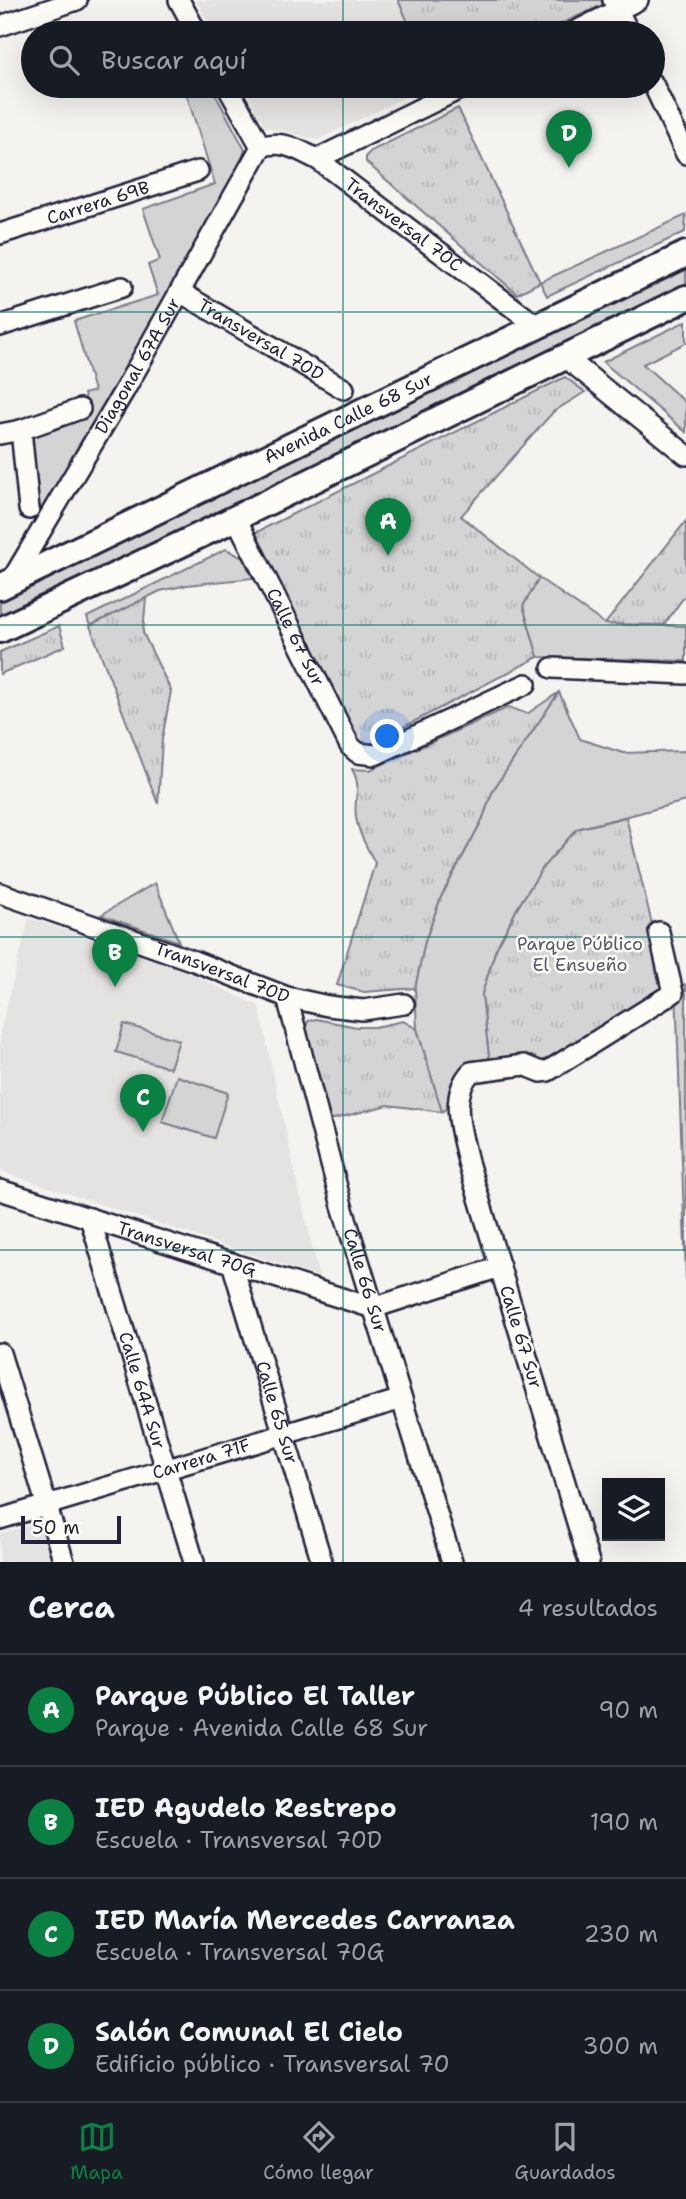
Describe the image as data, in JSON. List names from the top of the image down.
{
  "streets": {
    "main road": ["Avenida Calle 68 Sur"],
    "street": [
      "Carrera 69B",
      "Transversal 70C",
      "Transversal 70D",
      "Diagonal 67A Sur",
      "Calle 67 Sur",
      "Transversal 70G",
      "Calle 66 Sur",
      "Calle 64A Sur",
      "Calle 65 Sur",
      "Carrera 71F"
    ]
  },
  "crossings": [
    ["Transversal 70C", "Diagonal 67A Sur"],
    ["Transversal 70C", "Avenida Calle 68 Sur"],
    ["Transversal 70D", "Diagonal 67A Sur"],
    ["Transversal 70D", "Calle 66 Sur"],
    ["Diagonal 67A Sur", "Avenida Calle 68 Sur"],
    ["Transversal 70G", "Calle 66 Sur"],
    ["Transversal 70G", "Calle 64A Sur"],
    ["Transversal 70G", "Calle 65 Sur"],
    ["Calle 66 Sur", "Carrera 71F"],
    ["Calle 64A Sur", "Carrera 71F"],
    ["Calle 65 Sur", "Carrera 71F"]
  ],
  "parks": ["Parque Público El Ensueño"],
  "scale_bar": "50 m",
  "page": {
    "search": "Buscar aquí",
    "pins": [
      "D",
      "A",
      "B",
      "C"
    ],
    "scale": "50 m",
    "heading": ["Cerca", "4 resultados"],
    "list": [
      {
        "mark": "A",
        "name": "Parque Público El Taller",
        "note": "Parque · Avenida Calle 68 Sur",
        "value": "90 m"
      },
      {
        "mark": "B",
        "name": "IED Agudelo Restrepo",
        "note": "Escuela · Transversal 70D",
        "value": "190 m"
      },
      {
        "mark": "C",
        "name": "IED María Mercedes Carranza",
        "note": "Escuela · Transversal 70G",
        "value": "230 m"
      },
      {
        "mark": "D",
        "name": "Salón Comunal El Cielo",
        "note": "Edificio público · Transversal 70",
        "value": "300 m"
      }
    ],
    "nav": ["Mapa", "Cómo llegar", "Guardados"]
  }
}
